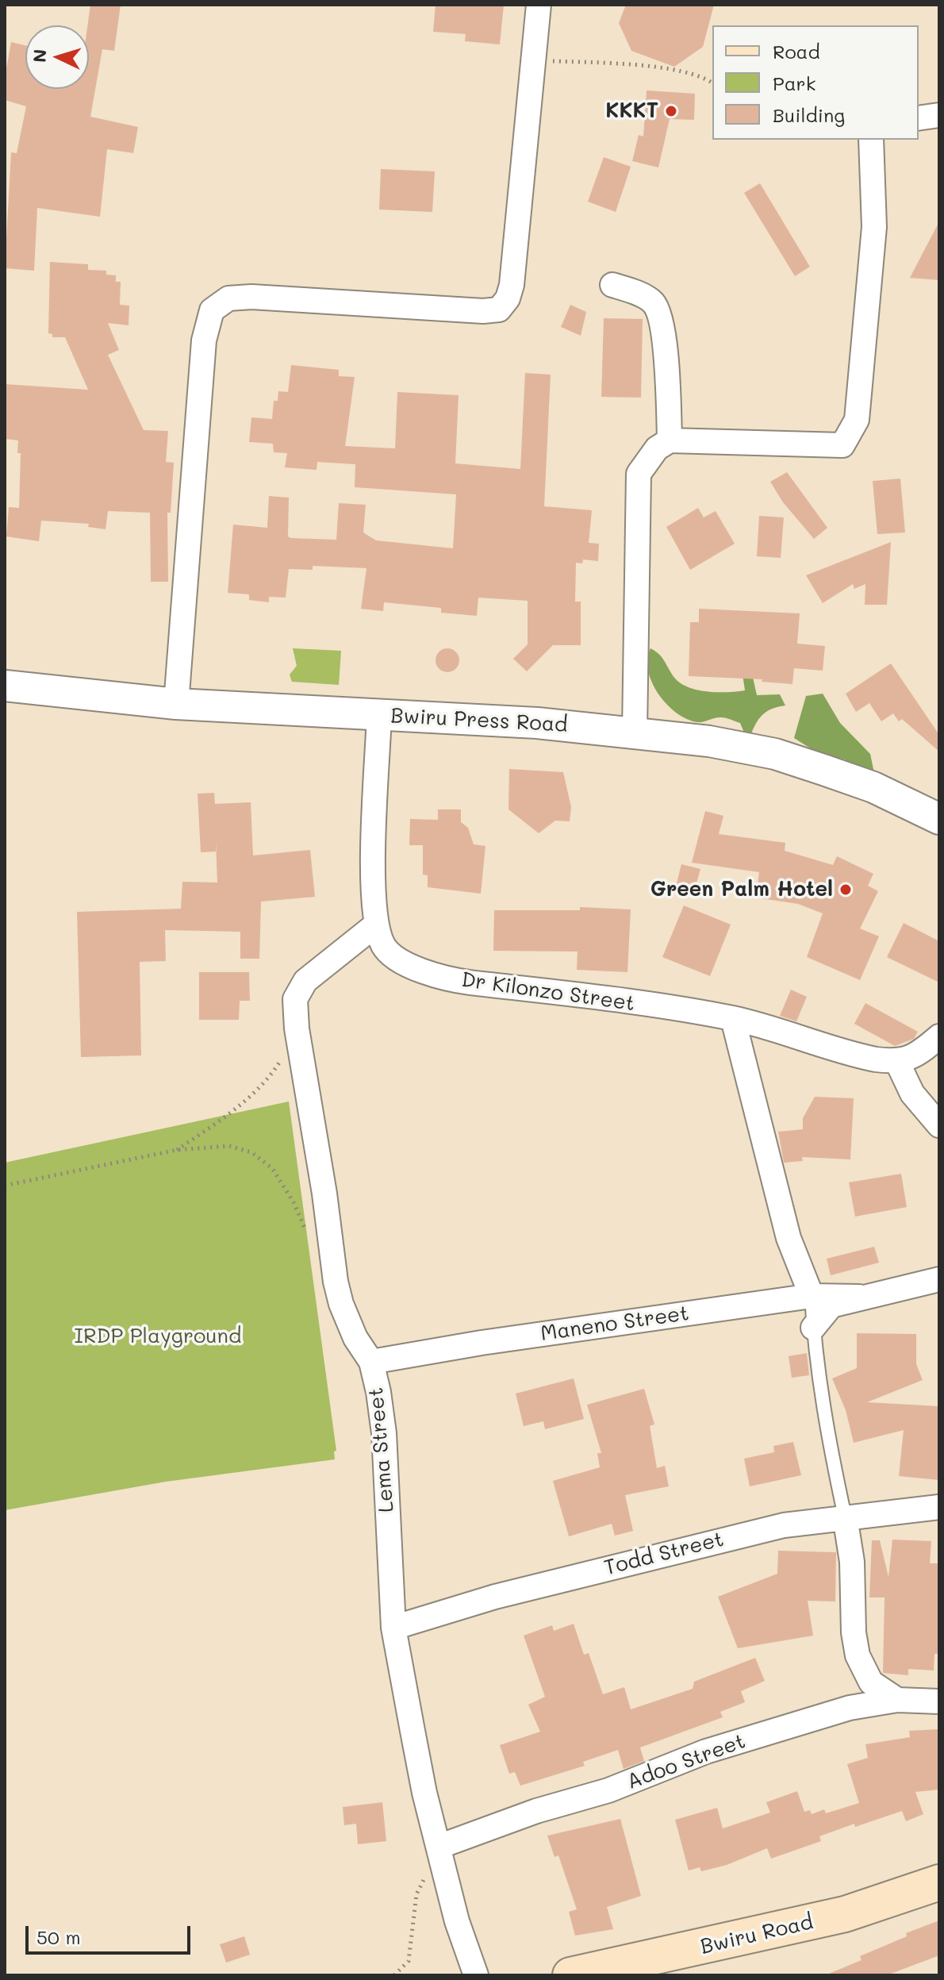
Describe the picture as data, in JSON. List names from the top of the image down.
{
  "streets": {
    "main road": ["Bwiru Road"],
    "street": [
      "Bwiru Press Road",
      "Dr Kilonzo Street",
      "Maneno Street",
      "Lema Street",
      "Todd Street",
      "Adoo Street"
    ]
  },
  "crossings": [
    ["Bwiru Press Road", "Dr Kilonzo Street"],
    ["Dr Kilonzo Street", "Lema Street"],
    ["Maneno Street", "Lema Street"],
    ["Lema Street", "Todd Street"],
    ["Lema Street", "Adoo Street"]
  ],
  "parks": ["IRDP Playground"],
  "places": ["KKKT", "Green Palm Hotel"],
  "legend": ["Road", "Park", "Building"],
  "scale_bar": "50 m",
  "north": "left"
}
